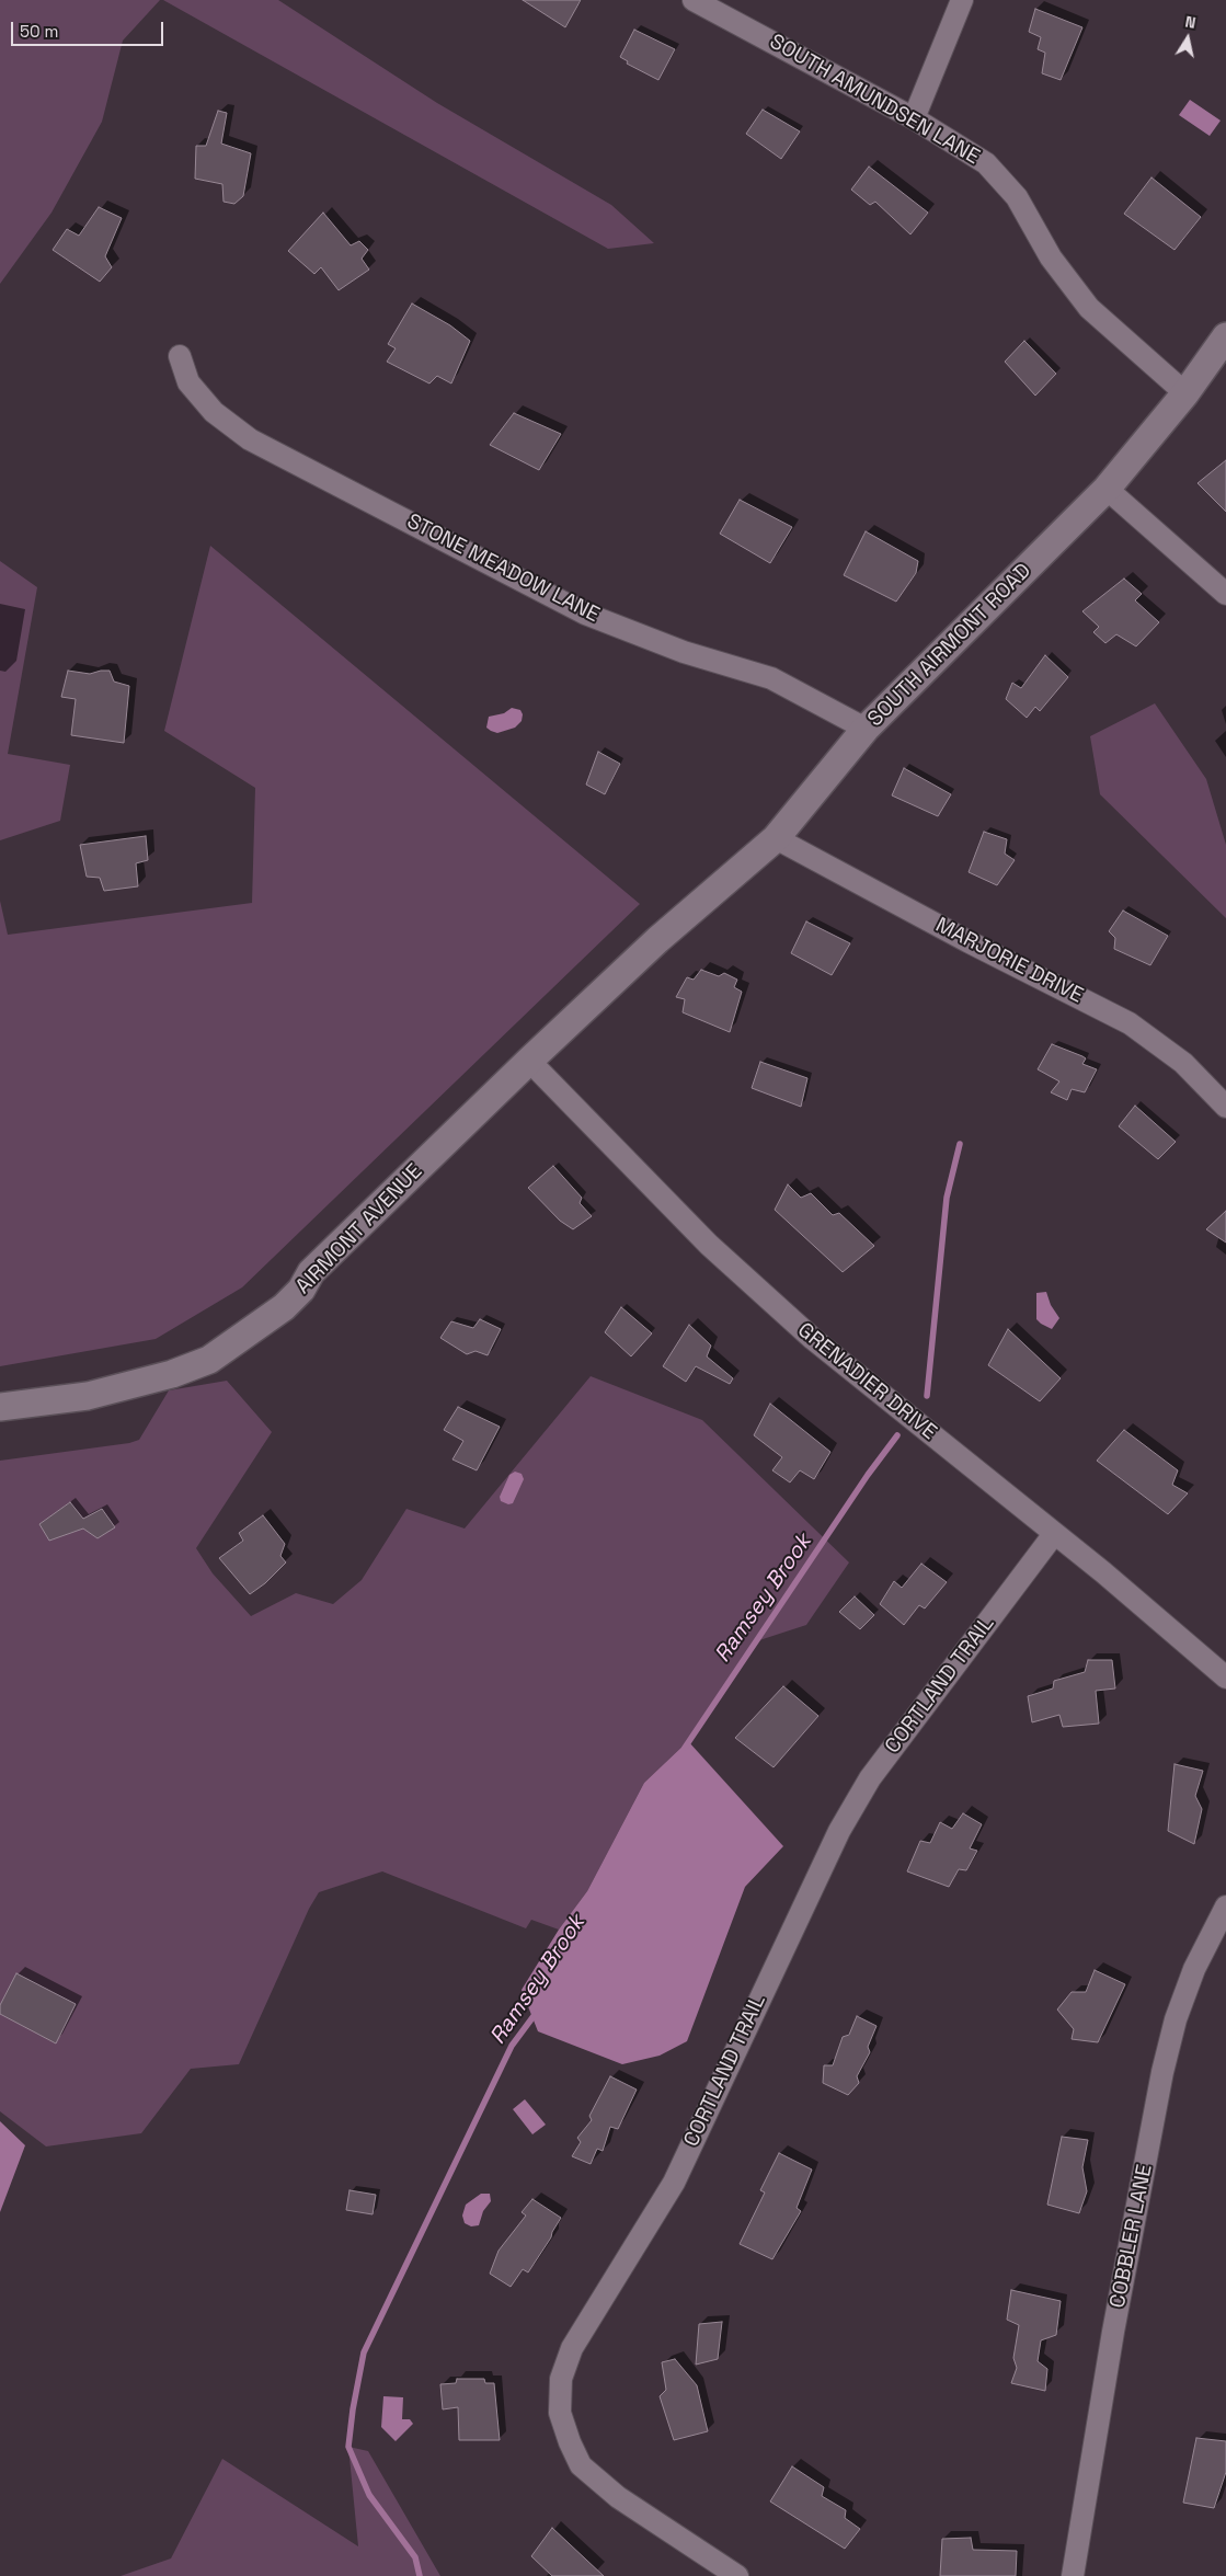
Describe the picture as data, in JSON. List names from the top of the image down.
{
  "streets": {
    "street": [
      "SOUTH AMUNDSEN LANE",
      "STONE MEADOW LANE",
      "SOUTH AIRMONT ROAD",
      "MARJORIE DRIVE",
      "AIRMONT AVENUE",
      "GRENADIER DRIVE",
      "CORTLAND TRAIL",
      "COBBLER LANE"
    ]
  },
  "crossings": [
    ["SOUTH AMUNDSEN LANE", "SOUTH AIRMONT ROAD"],
    ["STONE MEADOW LANE", "SOUTH AIRMONT ROAD"],
    ["SOUTH AIRMONT ROAD", "MARJORIE DRIVE"],
    ["SOUTH AIRMONT ROAD", "AIRMONT AVENUE"],
    ["AIRMONT AVENUE", "GRENADIER DRIVE"],
    ["GRENADIER DRIVE", "CORTLAND TRAIL"]
  ],
  "water": ["Ramsey Brook"],
  "scale_bar": "50 m",
  "north": "top"
}
